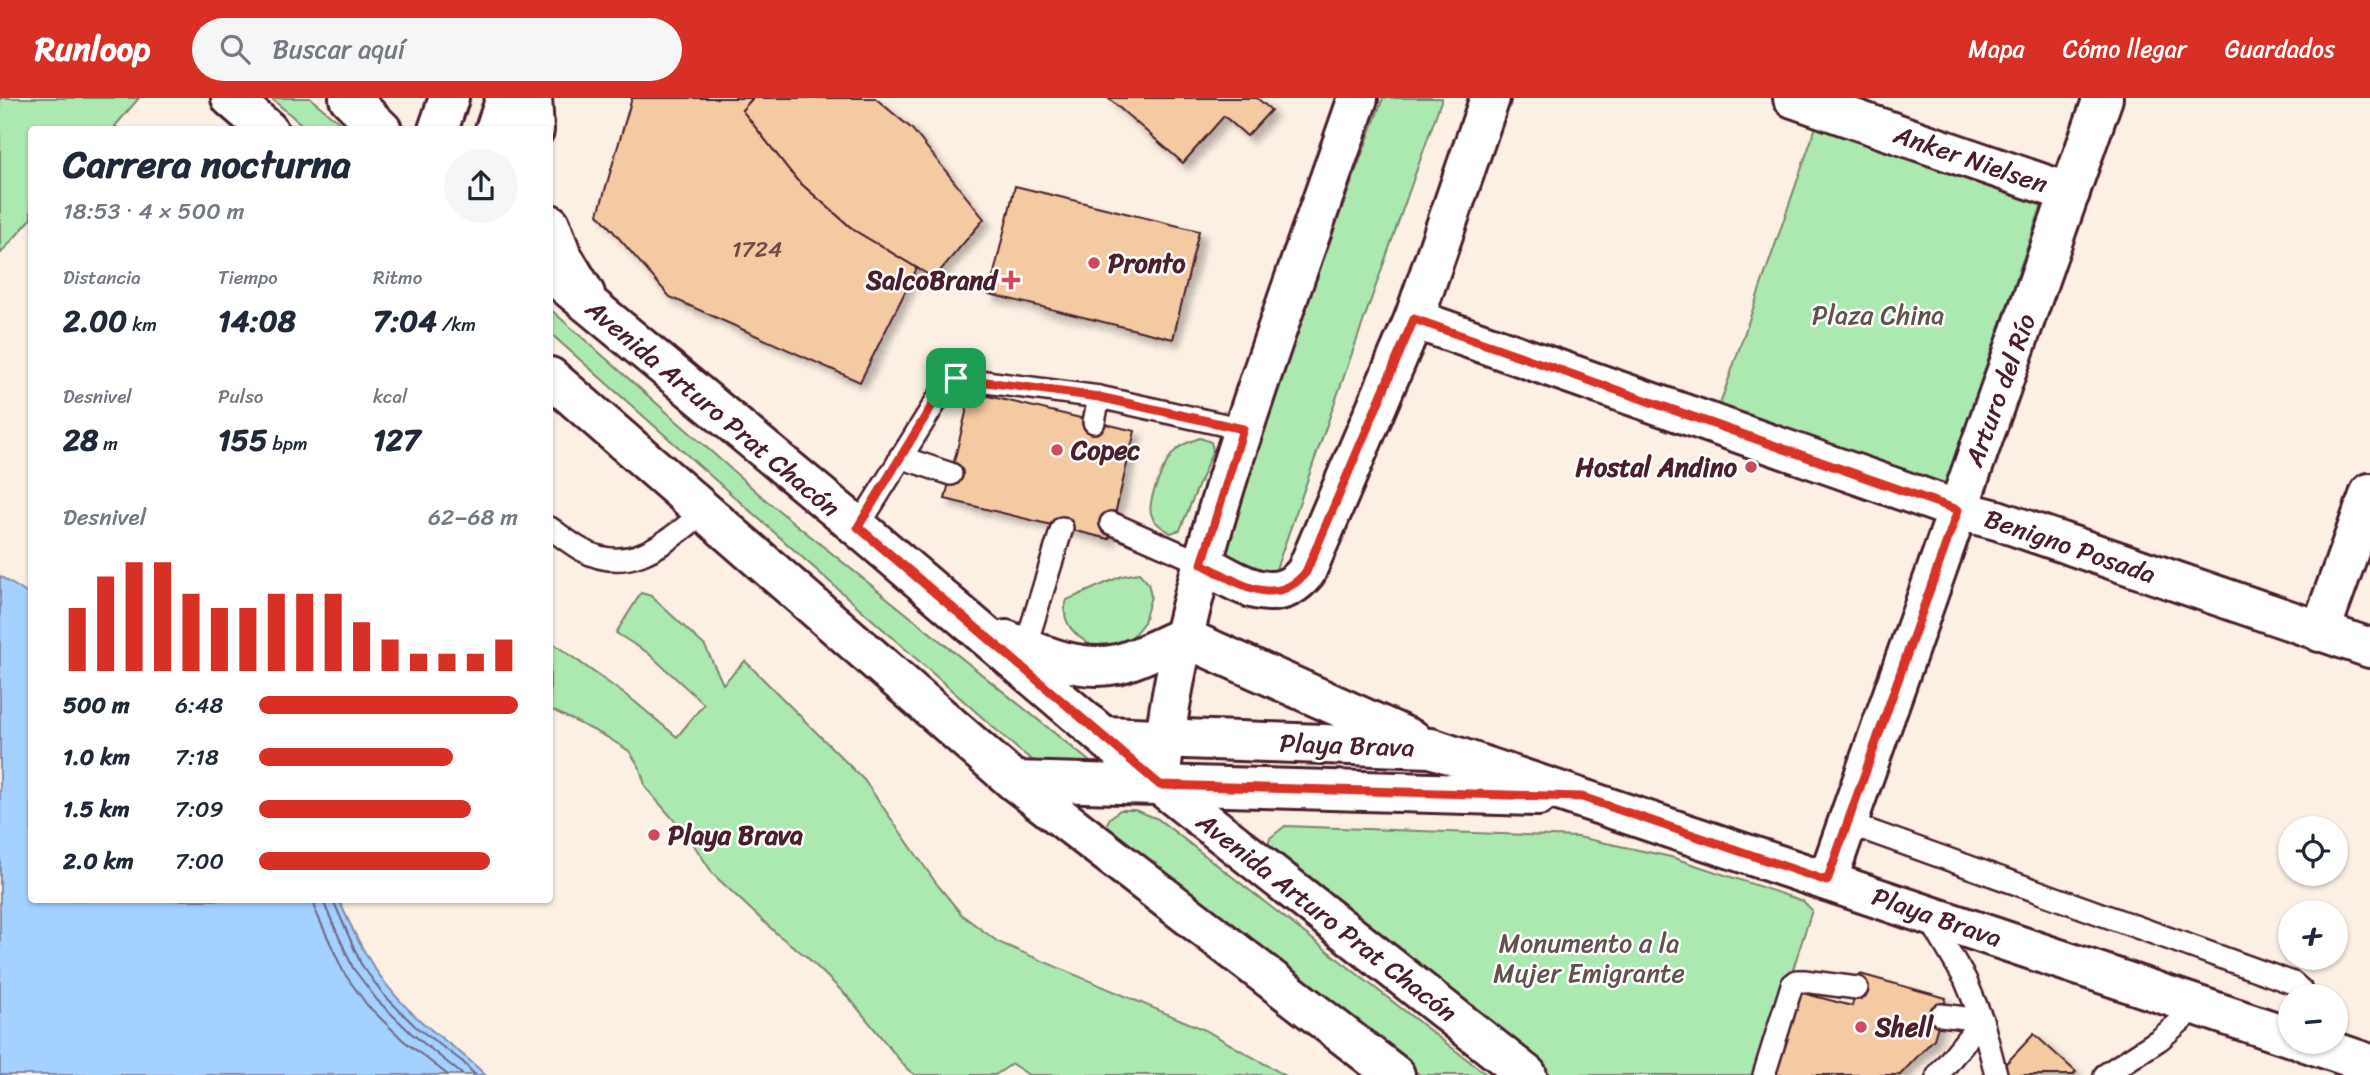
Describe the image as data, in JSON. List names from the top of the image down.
{
  "streets": {
    "street": [
      "Anker Nielsen",
      "Arturo del Río",
      "Avenida Arturo Prat Chacón",
      "Benigno Posada",
      "Playa Brava"
    ]
  },
  "crossings": [
    ["Anker Nielsen", "Arturo del Río"],
    ["Arturo del Río", "Benigno Posada"],
    ["Arturo del Río", "Playa Brava"],
    ["Avenida Arturo Prat Chacón", "Playa Brava"]
  ],
  "parks": ["Plaza China", "Monumento a la Mujer Emigrante"],
  "places": {
    "other": [
      "Pronto",
      "Copec",
      "Hostal Andino",
      "Playa Brava",
      "Shell"
    ],
    "health": ["SalcoBrand"]
  },
  "house_numbers": ["1724"],
  "page": {
    "header": "Runloop",
    "search": "Buscar aquí",
    "nav": ["Mapa", "Cómo llegar", "Guardados"],
    "heading": ["Carrera nocturna", "18:53 · 4 × 500 m"],
    "stats": [
      ["Distancia", "2.00 km"],
      ["Tiempo", "14:08"],
      ["Ritmo", "7:04 /km"],
      ["Desnivel", "28 m"],
      ["Pulso", "155 bpm"],
      ["kcal", "127"]
    ],
    "chart": ["Desnivel", "62–68 m"],
    "list": [
      {
        "name": "500 m",
        "note": "6:48"
      },
      {
        "name": "1.0 km",
        "note": "7:18"
      },
      {
        "name": "1.5 km",
        "note": "7:09"
      },
      {
        "name": "2.0 km",
        "note": "7:00"
      }
    ],
    "map_buttons": ["+", "−"]
  }
}
